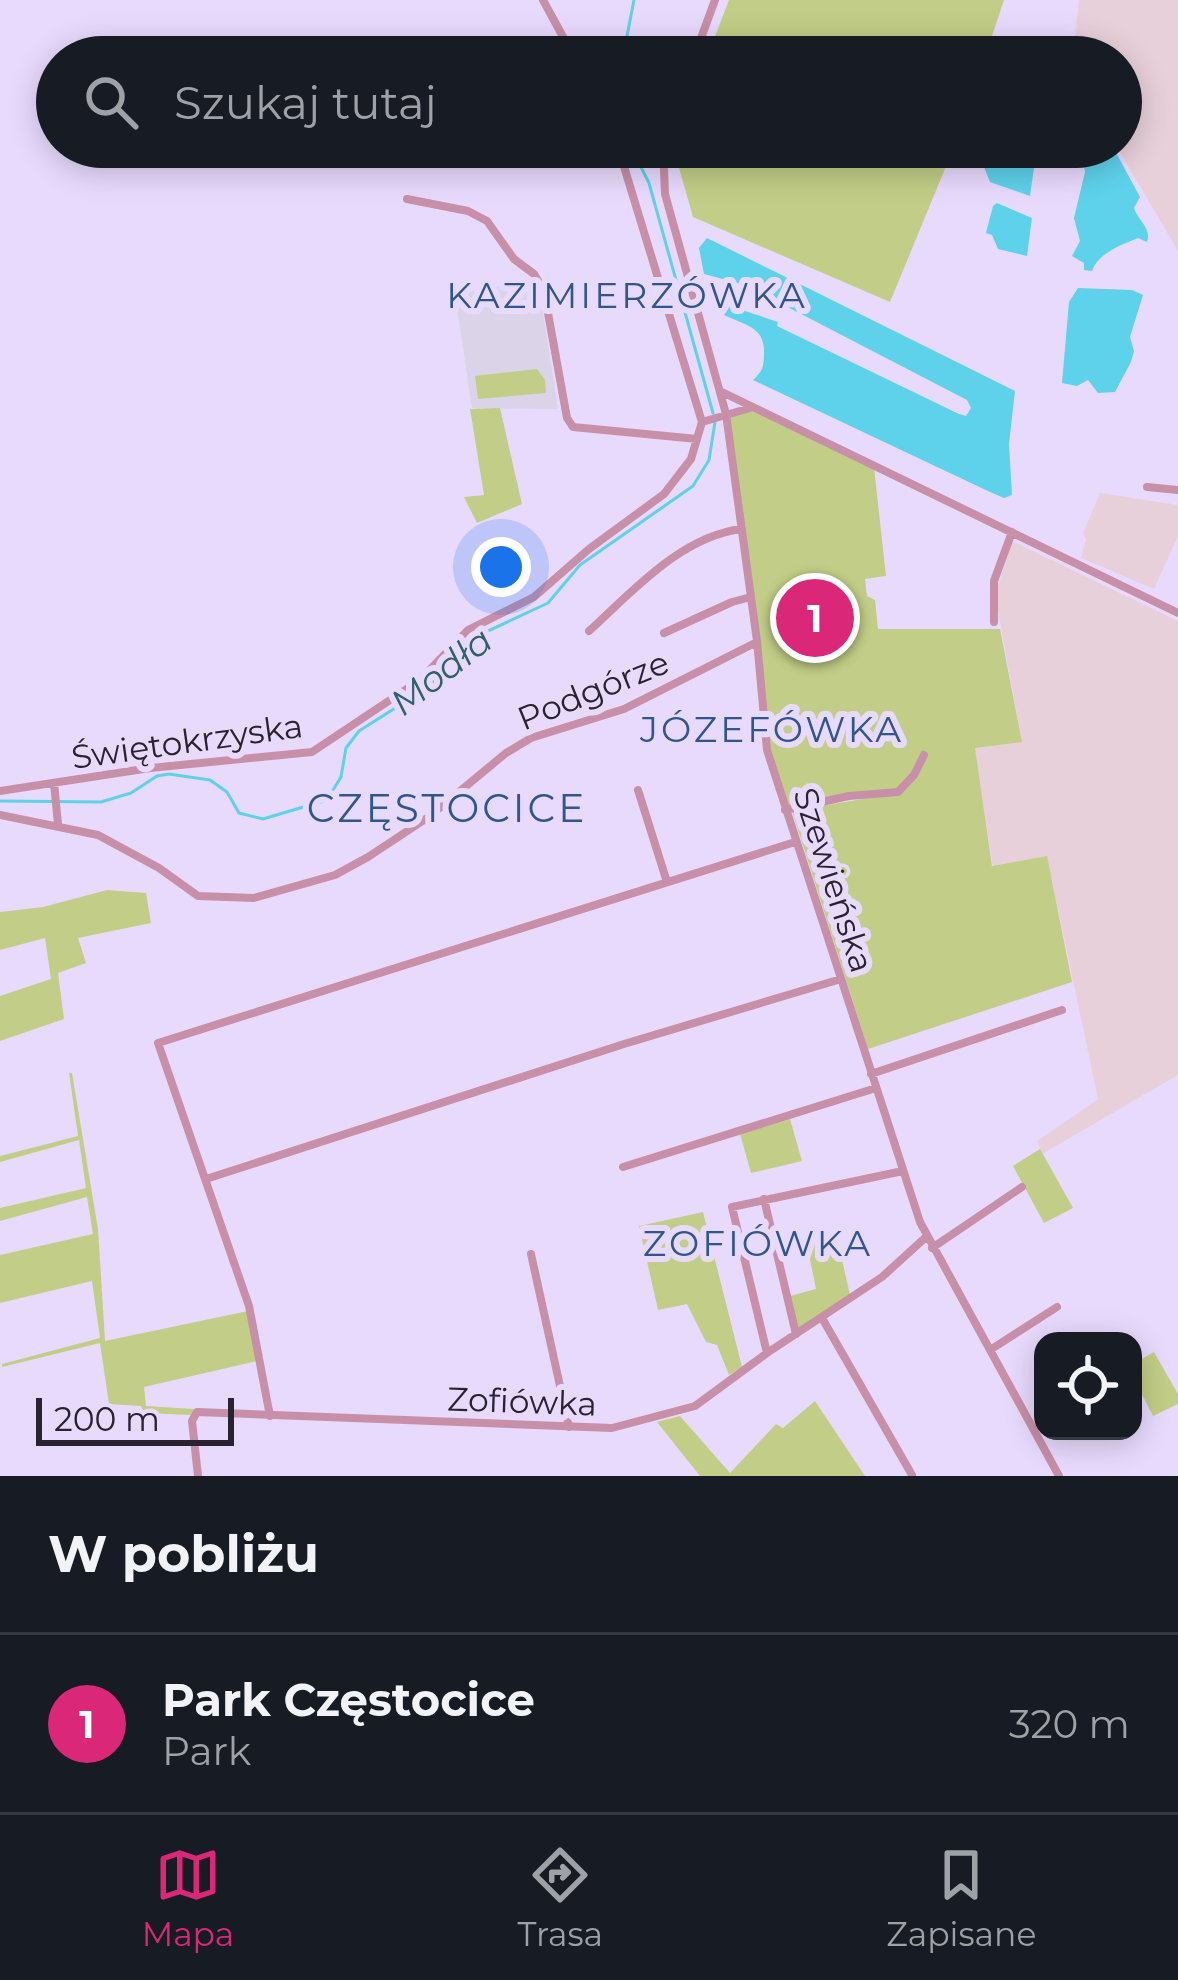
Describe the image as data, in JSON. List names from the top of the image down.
{
  "streets": {
    "street": [
      "Podgórze",
      "Świętokrzyska",
      "Szewieńska",
      "Zofiówka"
    ]
  },
  "crossings": [
    ["Podgórze", "Szewieńska"],
    ["Świętokrzyska", "Szewieńska"],
    ["Szewieńska", "Zofiówka"]
  ],
  "districts": [
    "KAZIMIERZÓWKA",
    "JÓZEFÓWKA",
    "CZĘSTOCICE",
    "ZOFIÓWKA"
  ],
  "water": ["Modła"],
  "scale_bar": "200 m",
  "page": {
    "search": "Szukaj tutaj",
    "pins": "1",
    "scale": "200 m",
    "heading": "W pobliżu",
    "list": [
      {
        "mark": "1",
        "name": "Park Częstocice",
        "note": "Park",
        "value": "320 m"
      }
    ],
    "nav": ["Mapa", "Trasa", "Zapisane"]
  }
}
